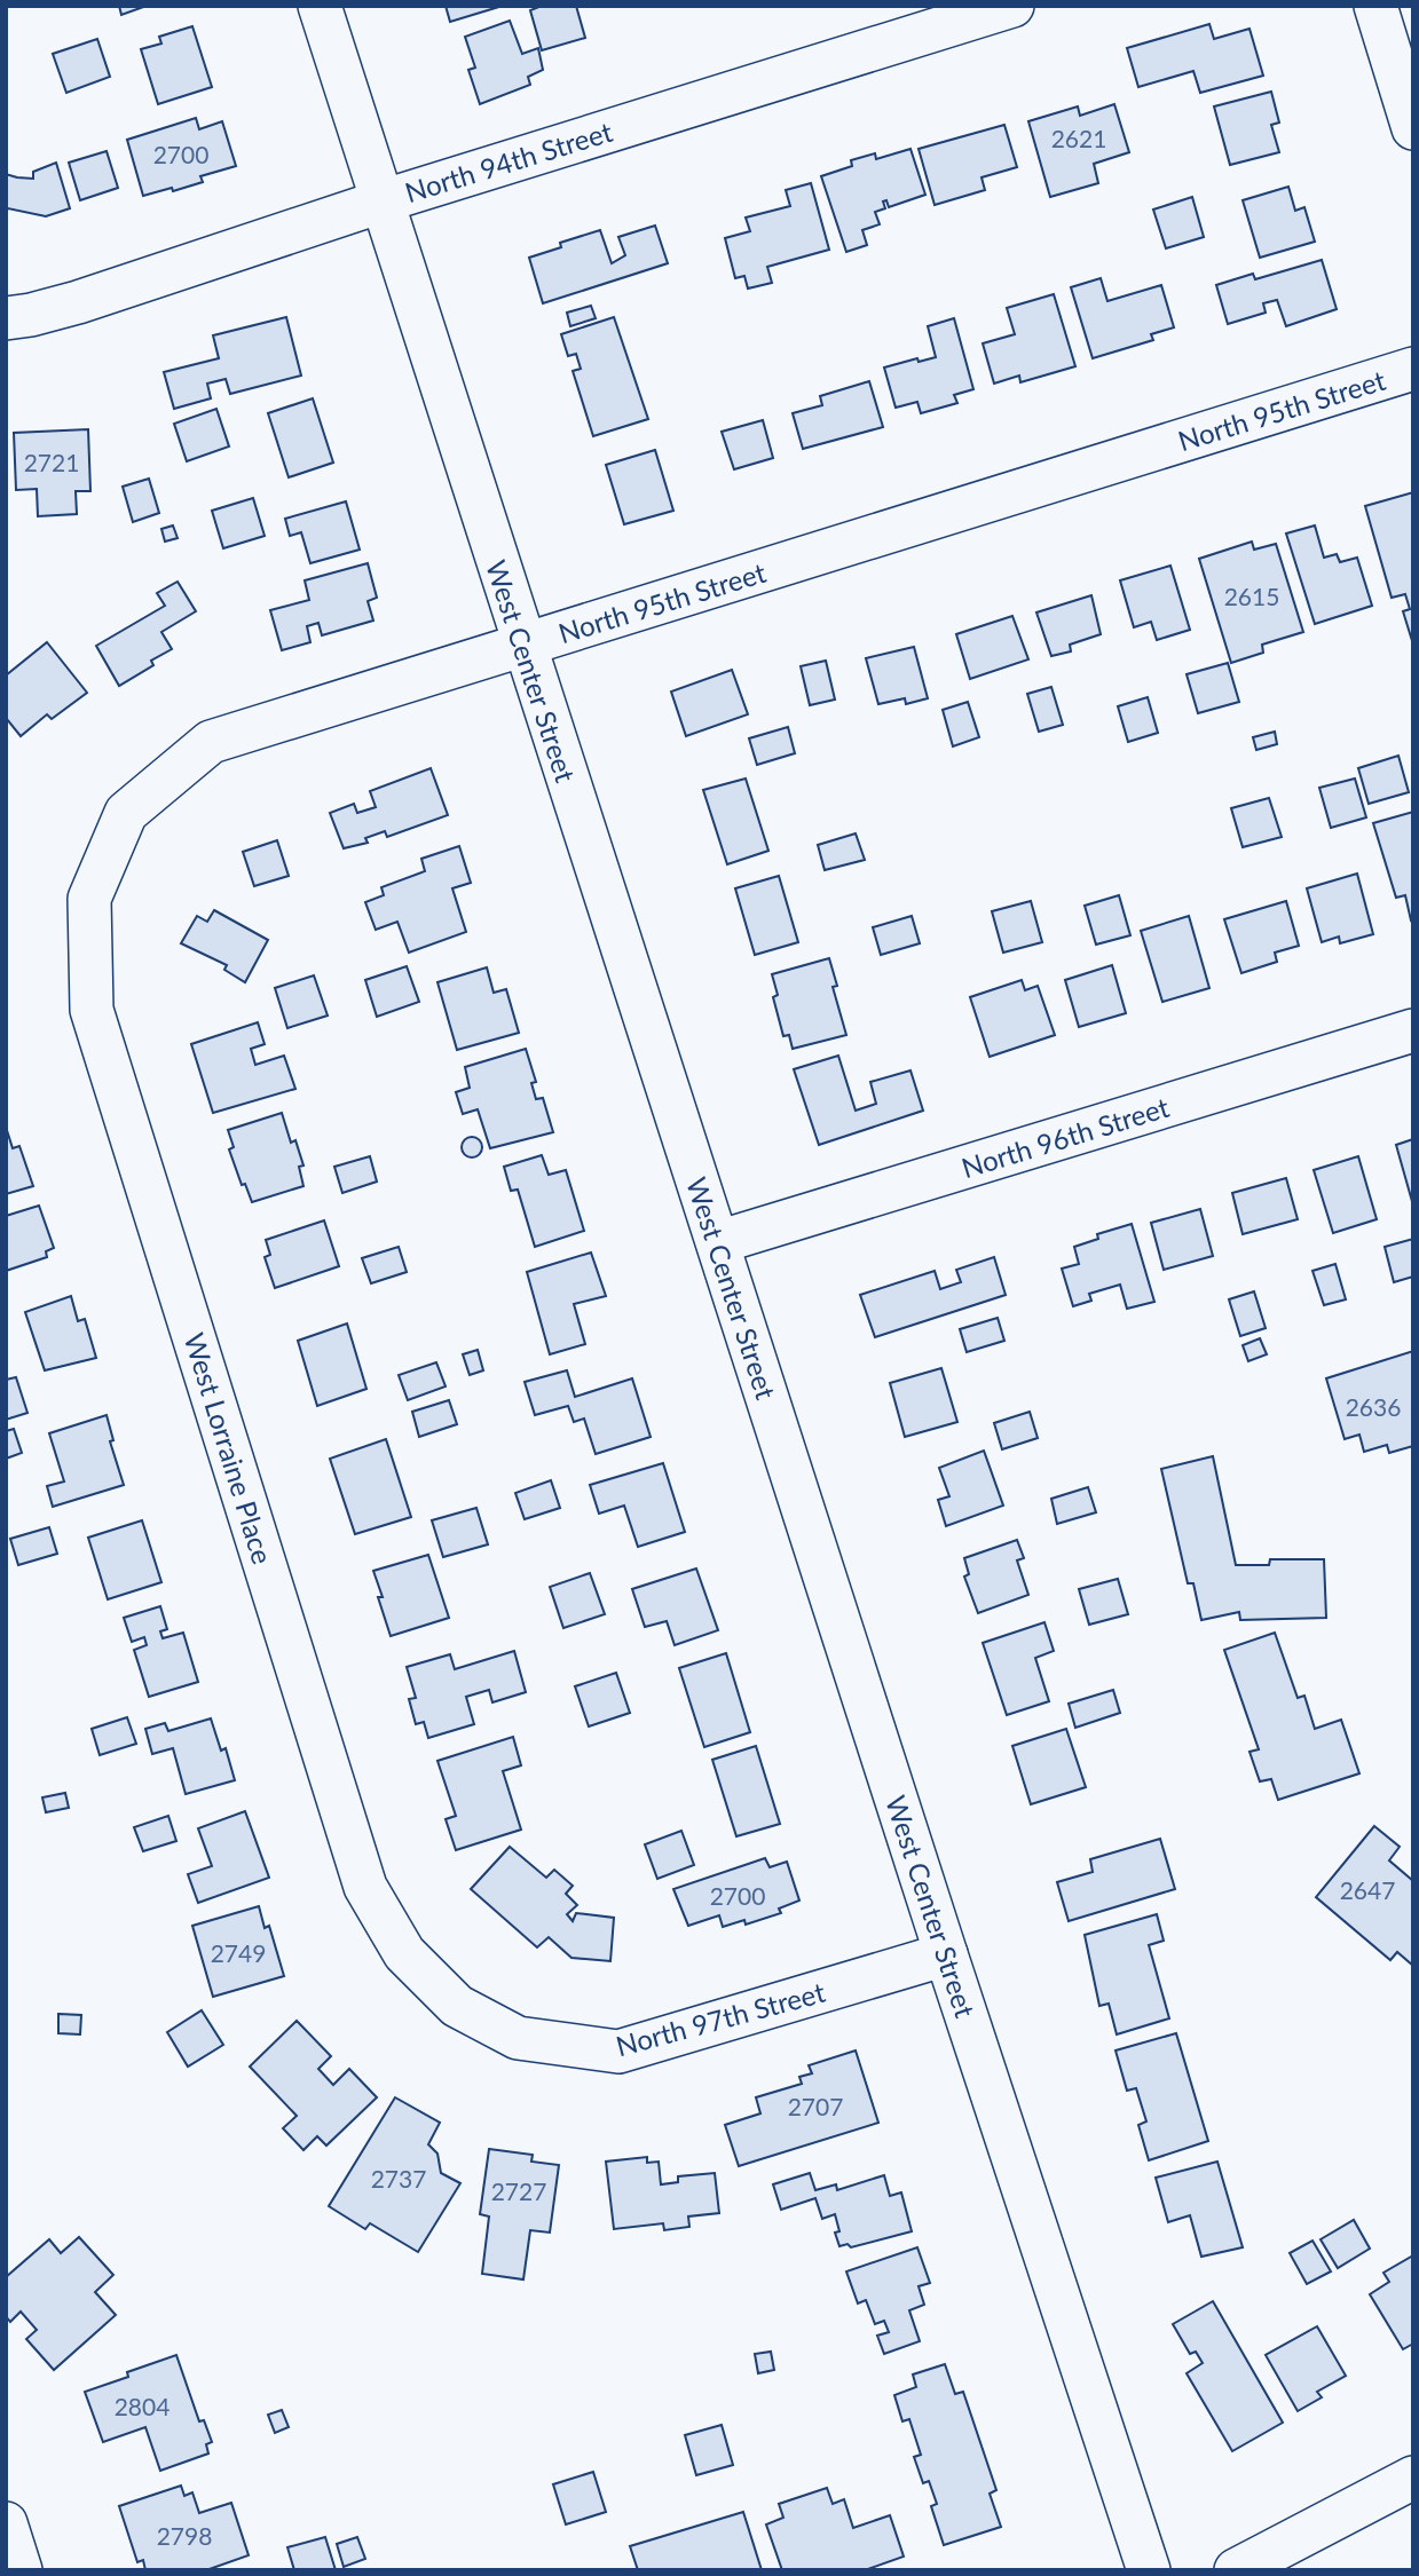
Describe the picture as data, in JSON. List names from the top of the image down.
{
  "streets": {
    "street": [
      "North 94th Street",
      "North 95th Street",
      "West Center Street",
      "North 96th Street",
      "West Lorraine Place",
      "North 97th Street"
    ]
  },
  "crossings": [
    ["North 94th Street", "West Center Street"],
    ["North 95th Street", "West Center Street"],
    ["North 95th Street", "West Lorraine Place"],
    ["West Center Street", "North 96th Street"],
    ["West Center Street", "North 97th Street"],
    ["West Lorraine Place", "North 97th Street"]
  ],
  "house_numbers": [
    "2621",
    "2700",
    "2721",
    "2615",
    "2636",
    "2647",
    "2700",
    "2749",
    "2707",
    "2737",
    "2727",
    "2804",
    "2798"
  ]
}
